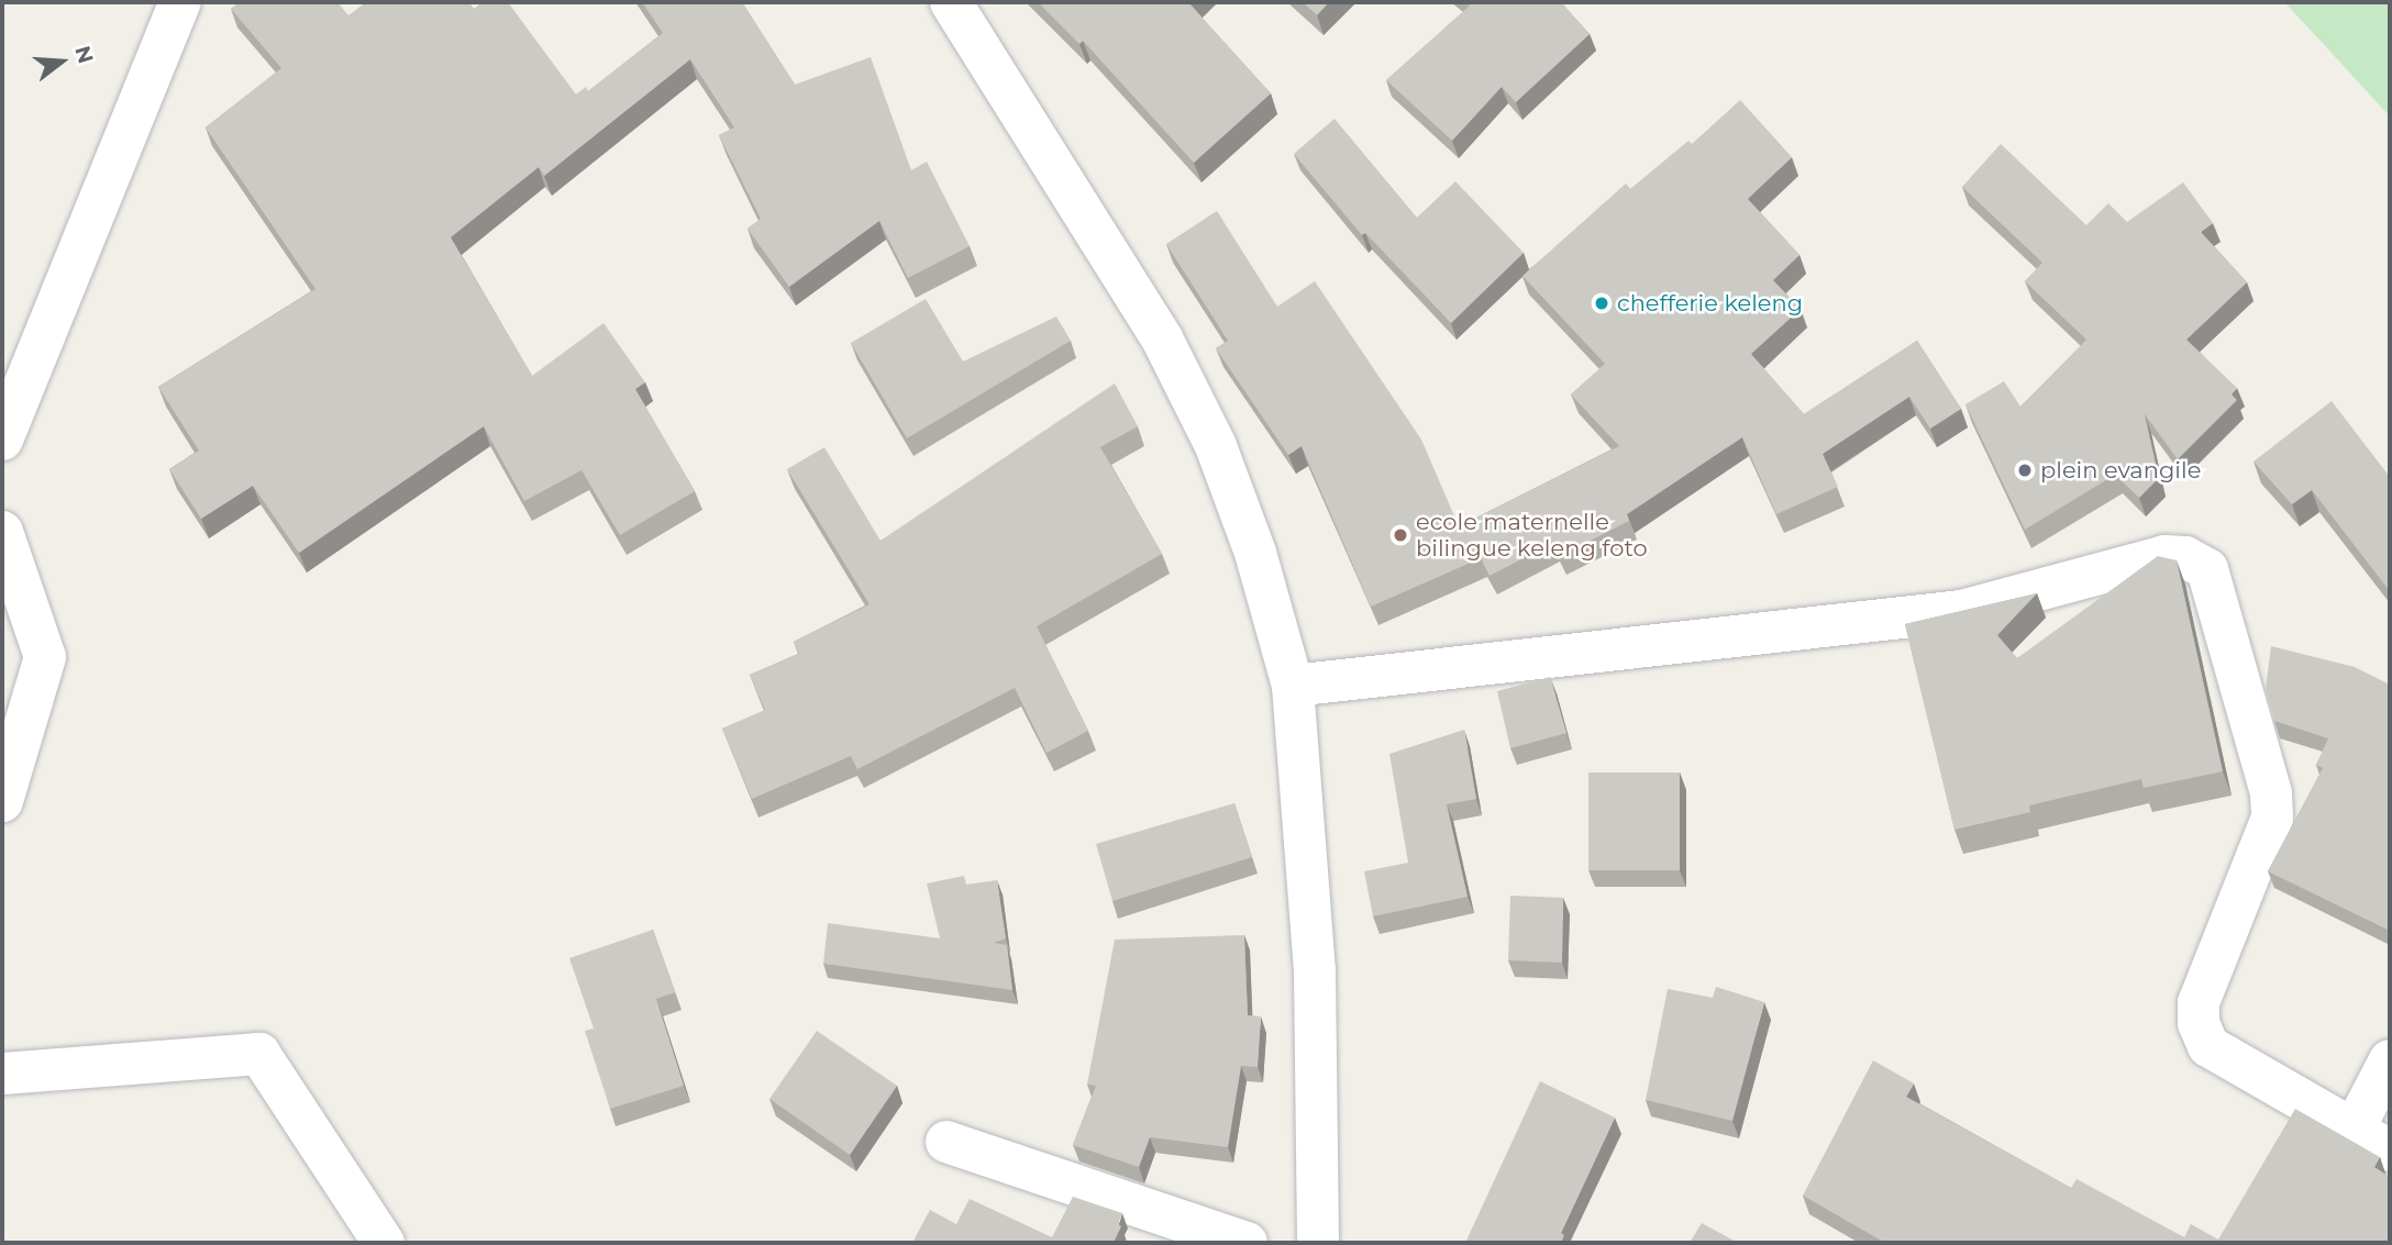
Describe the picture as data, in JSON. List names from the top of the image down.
{
  "places": ["chefferie keleng", "plein evangile", "ecole maternelle bilingue keleng foto"],
  "north": "right"
}
